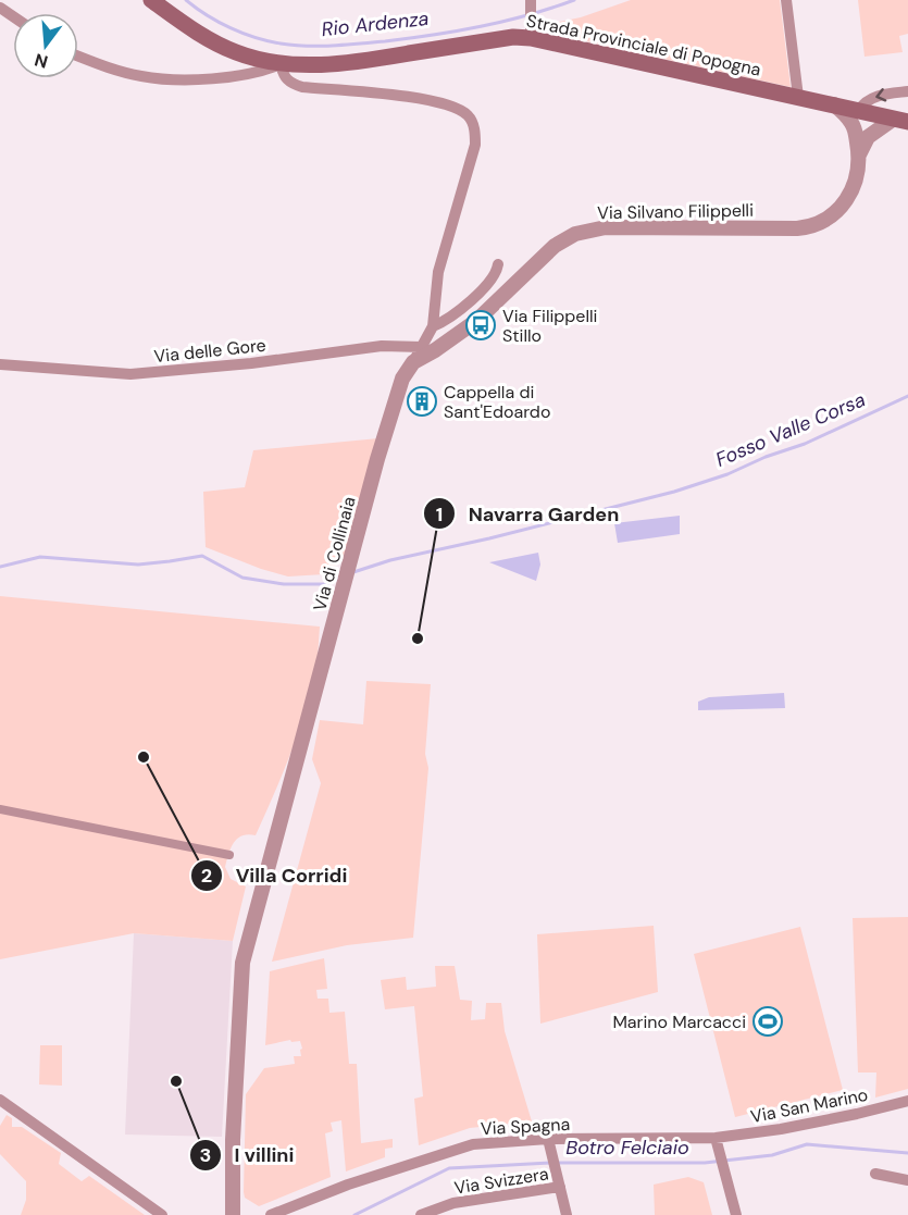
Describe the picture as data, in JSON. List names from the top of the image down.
{
  "streets": {
    "main road": ["Strada Provinciale di Popogna"],
    "street": [
      "Via Silvano Filippelli",
      "Via delle Gore",
      "Via di Collinaia",
      "Via San Marino",
      "Via Spagna",
      "Via Svizzera"
    ]
  },
  "crossings": [
    ["Strada Provinciale di Popogna", "Via Silvano Filippelli"],
    ["Strada Provinciale di Popogna", "Via di Collinaia"],
    ["Via Silvano Filippelli", "Via di Collinaia"],
    ["Via delle Gore", "Via di Collinaia"],
    ["Via San Marino", "Via Spagna"]
  ],
  "water": ["Rio Ardenza", "Fosso Valle Corsa", "Botro Felciaio"],
  "places": {
    "bus stop": ["Via Filippelli Stillo"],
    "building": ["Cappella di Sant'Edoardo"],
    "other": ["Navarra Garden", "Villa Corridi", "I villini"],
    "sports": ["Marino Marcacci"]
  },
  "north": "bottom"
}
